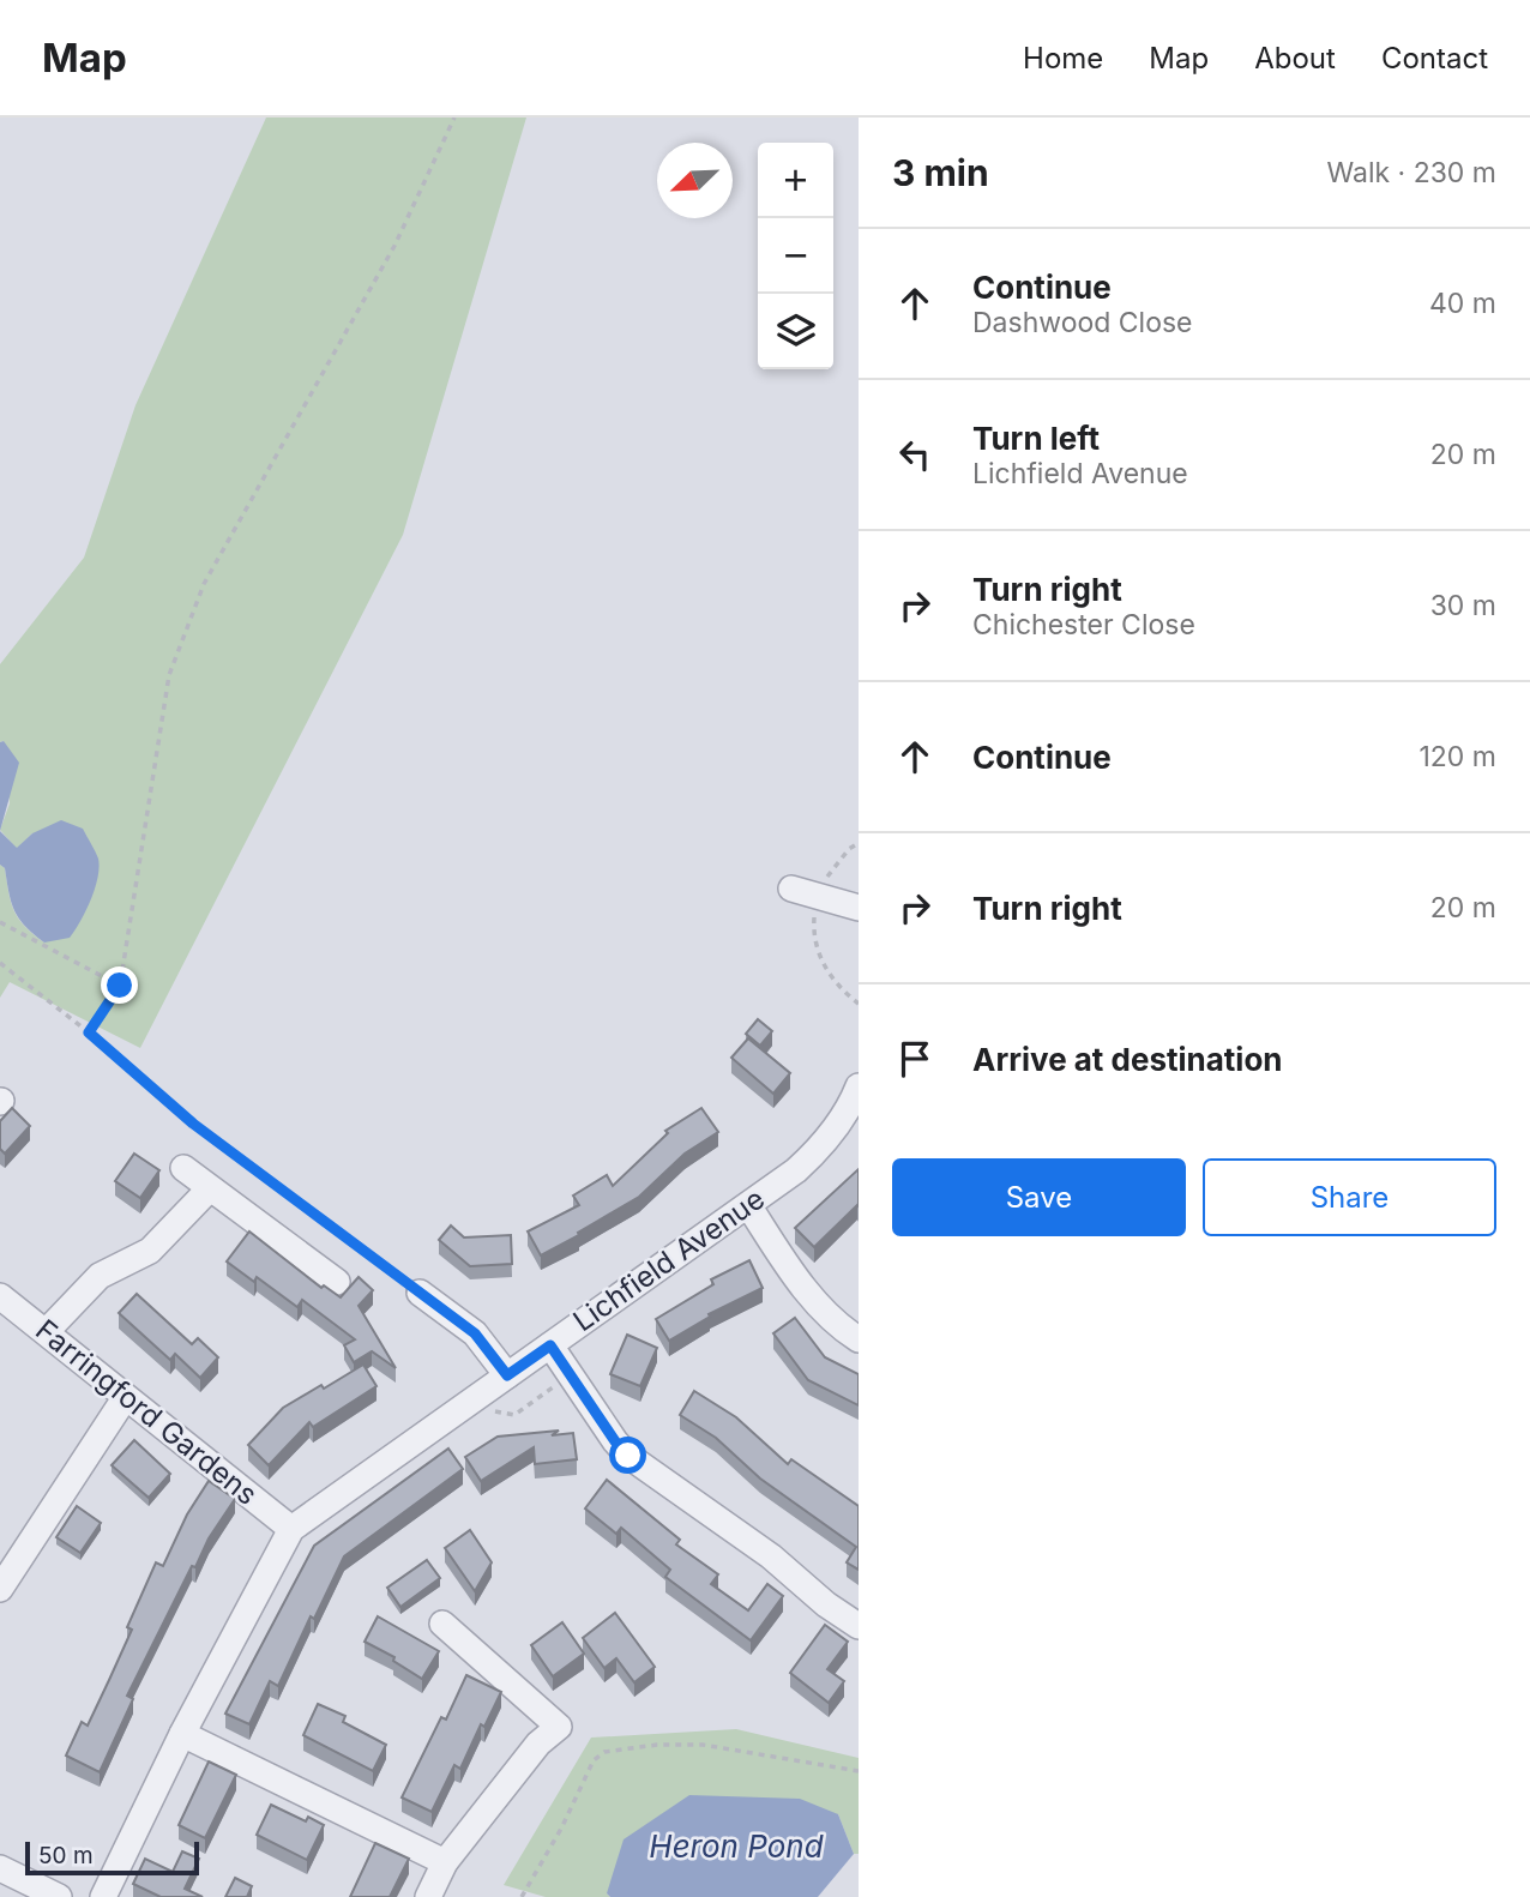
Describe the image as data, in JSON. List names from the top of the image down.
{
  "streets": {
    "street": ["Lichfield Avenue", "Farringford Gardens"]
  },
  "crossings": [
    ["Lichfield Avenue", "Farringford Gardens"]
  ],
  "water": ["Heron Pond"],
  "scale_bar": "50 m",
  "north": "bottom left",
  "page": {
    "header": "Map",
    "nav": [
      "Home",
      "Map",
      "About",
      "Contact"
    ],
    "heading": ["3 min", "Walk · 230 m"],
    "map_buttons": ["+", "−"],
    "list": [
      ["Continue", "Dashwood Close", "40 m"],
      ["Turn left", "Lichfield Avenue", "20 m"],
      ["Turn right", "Chichester Close", "30 m"],
      ["Continue", "120 m"],
      ["Turn right", "20 m"],
      "Arrive at destination"
    ],
    "buttons": ["Save", "Share"],
    "scale": "50 m"
  }
}
